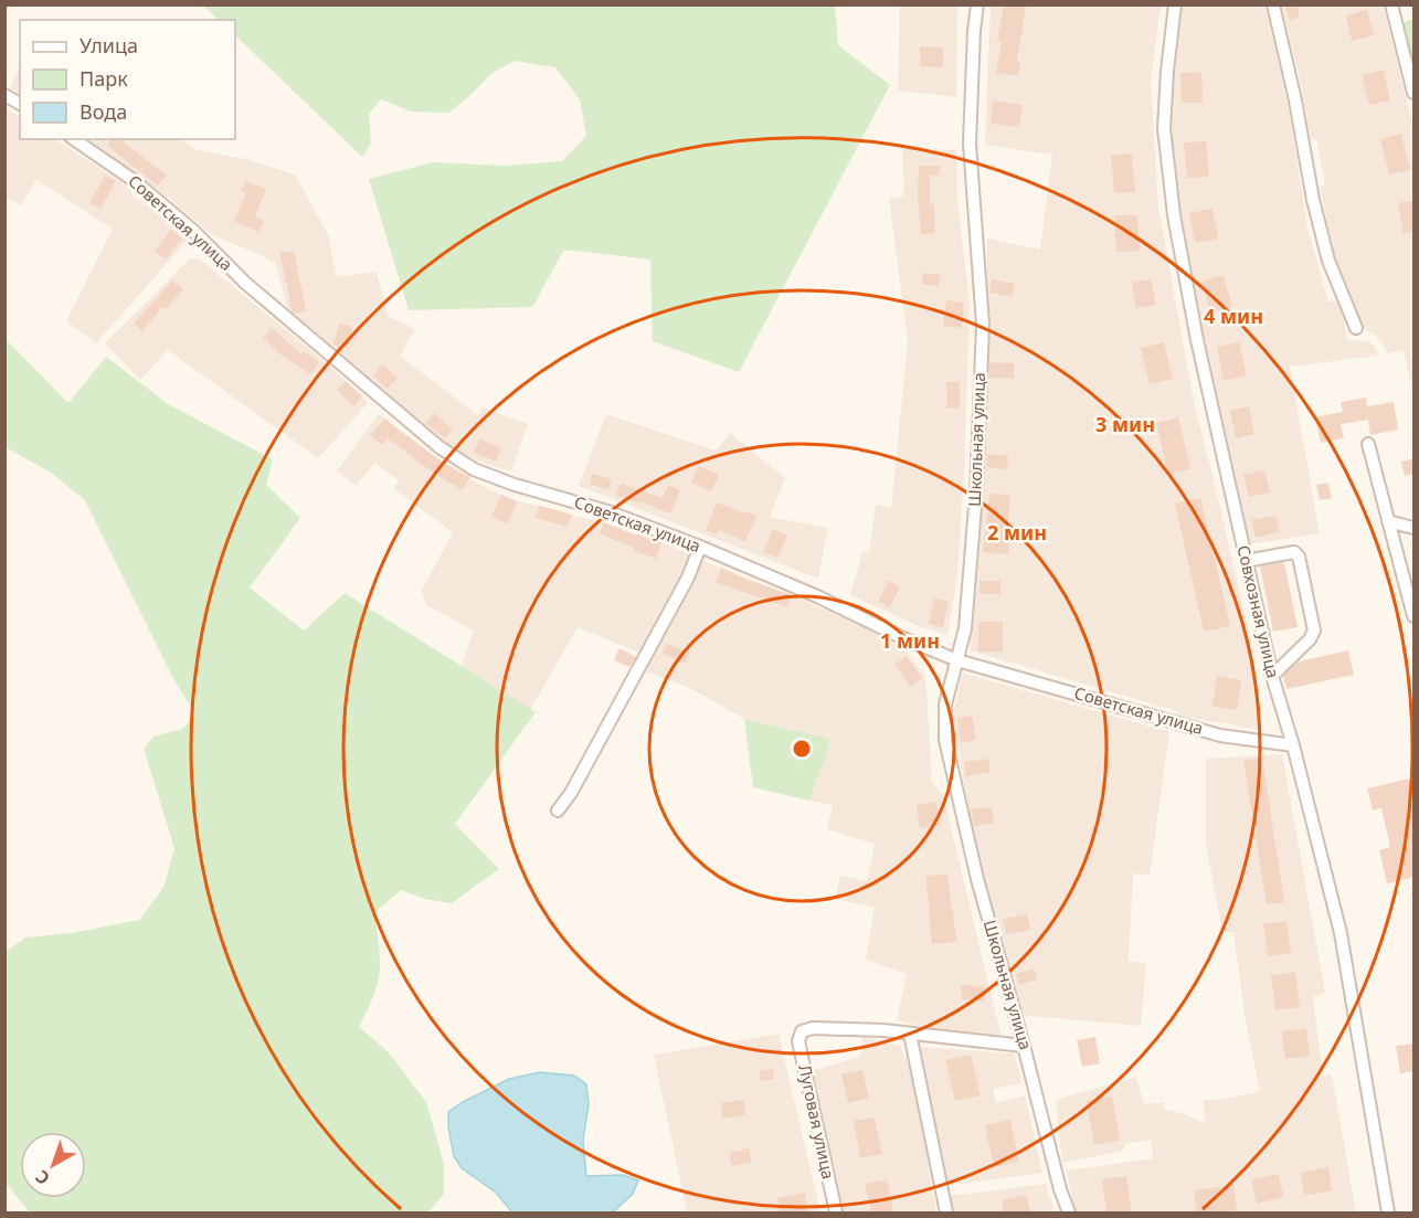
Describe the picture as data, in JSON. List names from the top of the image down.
{
  "streets": {
    "street": [
      "Советская улица",
      "Школьная улица",
      "Совхозная улица",
      "Луговая улица"
    ]
  },
  "crossings": [
    ["Советская улица", "Школьная улица"],
    ["Советская улица", "Совхозная улица"]
  ],
  "legend": ["Улица", "Парк", "Вода"],
  "north": "bottom left",
  "rings": [
    "4 мин",
    "3 мин",
    "2 мин",
    "1 мин"
  ]
}
